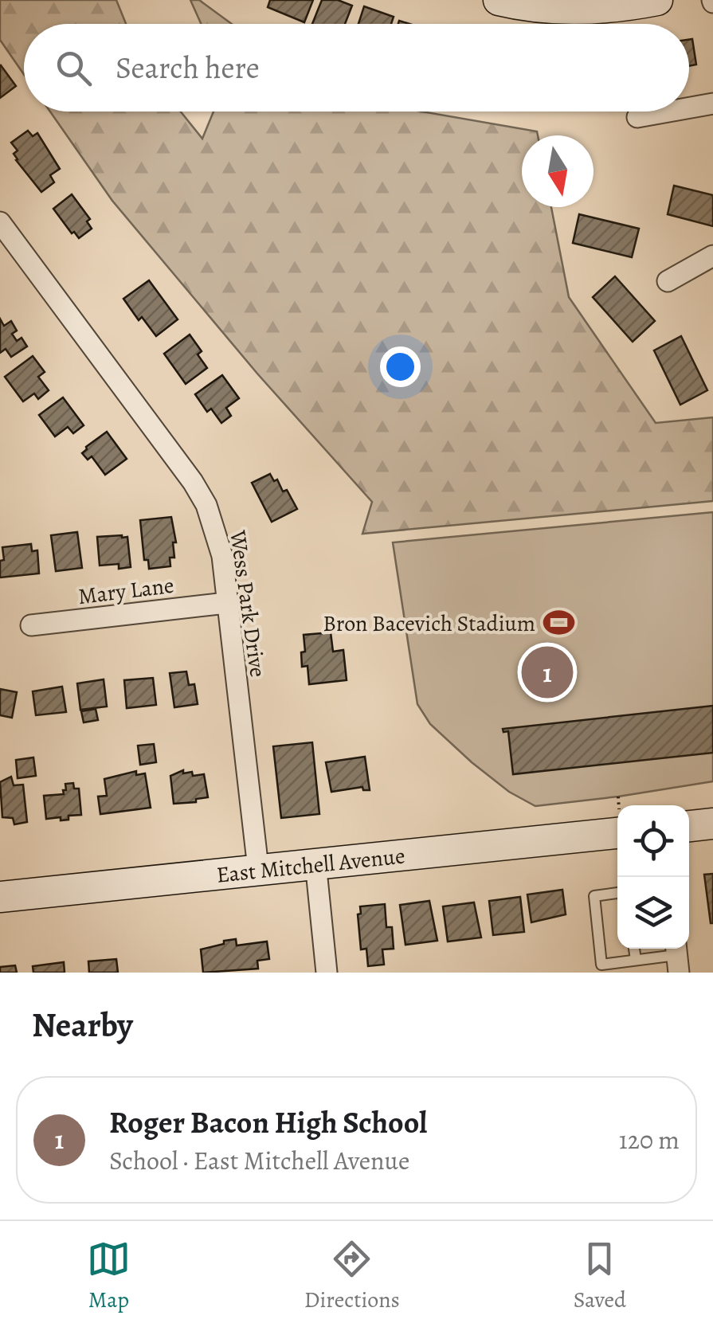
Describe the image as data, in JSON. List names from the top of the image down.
{
  "streets": {
    "street": ["Mary Lane", "Wess Park Drive", "East Mitchell Avenue"]
  },
  "crossings": [
    ["Mary Lane", "Wess Park Drive"],
    ["Wess Park Drive", "East Mitchell Avenue"]
  ],
  "places": {
    "sports": ["Bron Bacevich Stadium"]
  },
  "north": "bottom",
  "page": {
    "search": "Search here",
    "pins": "1",
    "heading": "Nearby",
    "list": [
      {
        "mark": "1",
        "name": "Roger Bacon High School",
        "note": "School · East Mitchell Avenue",
        "value": "120 m"
      }
    ],
    "nav": ["Map", "Directions", "Saved"]
  }
}
